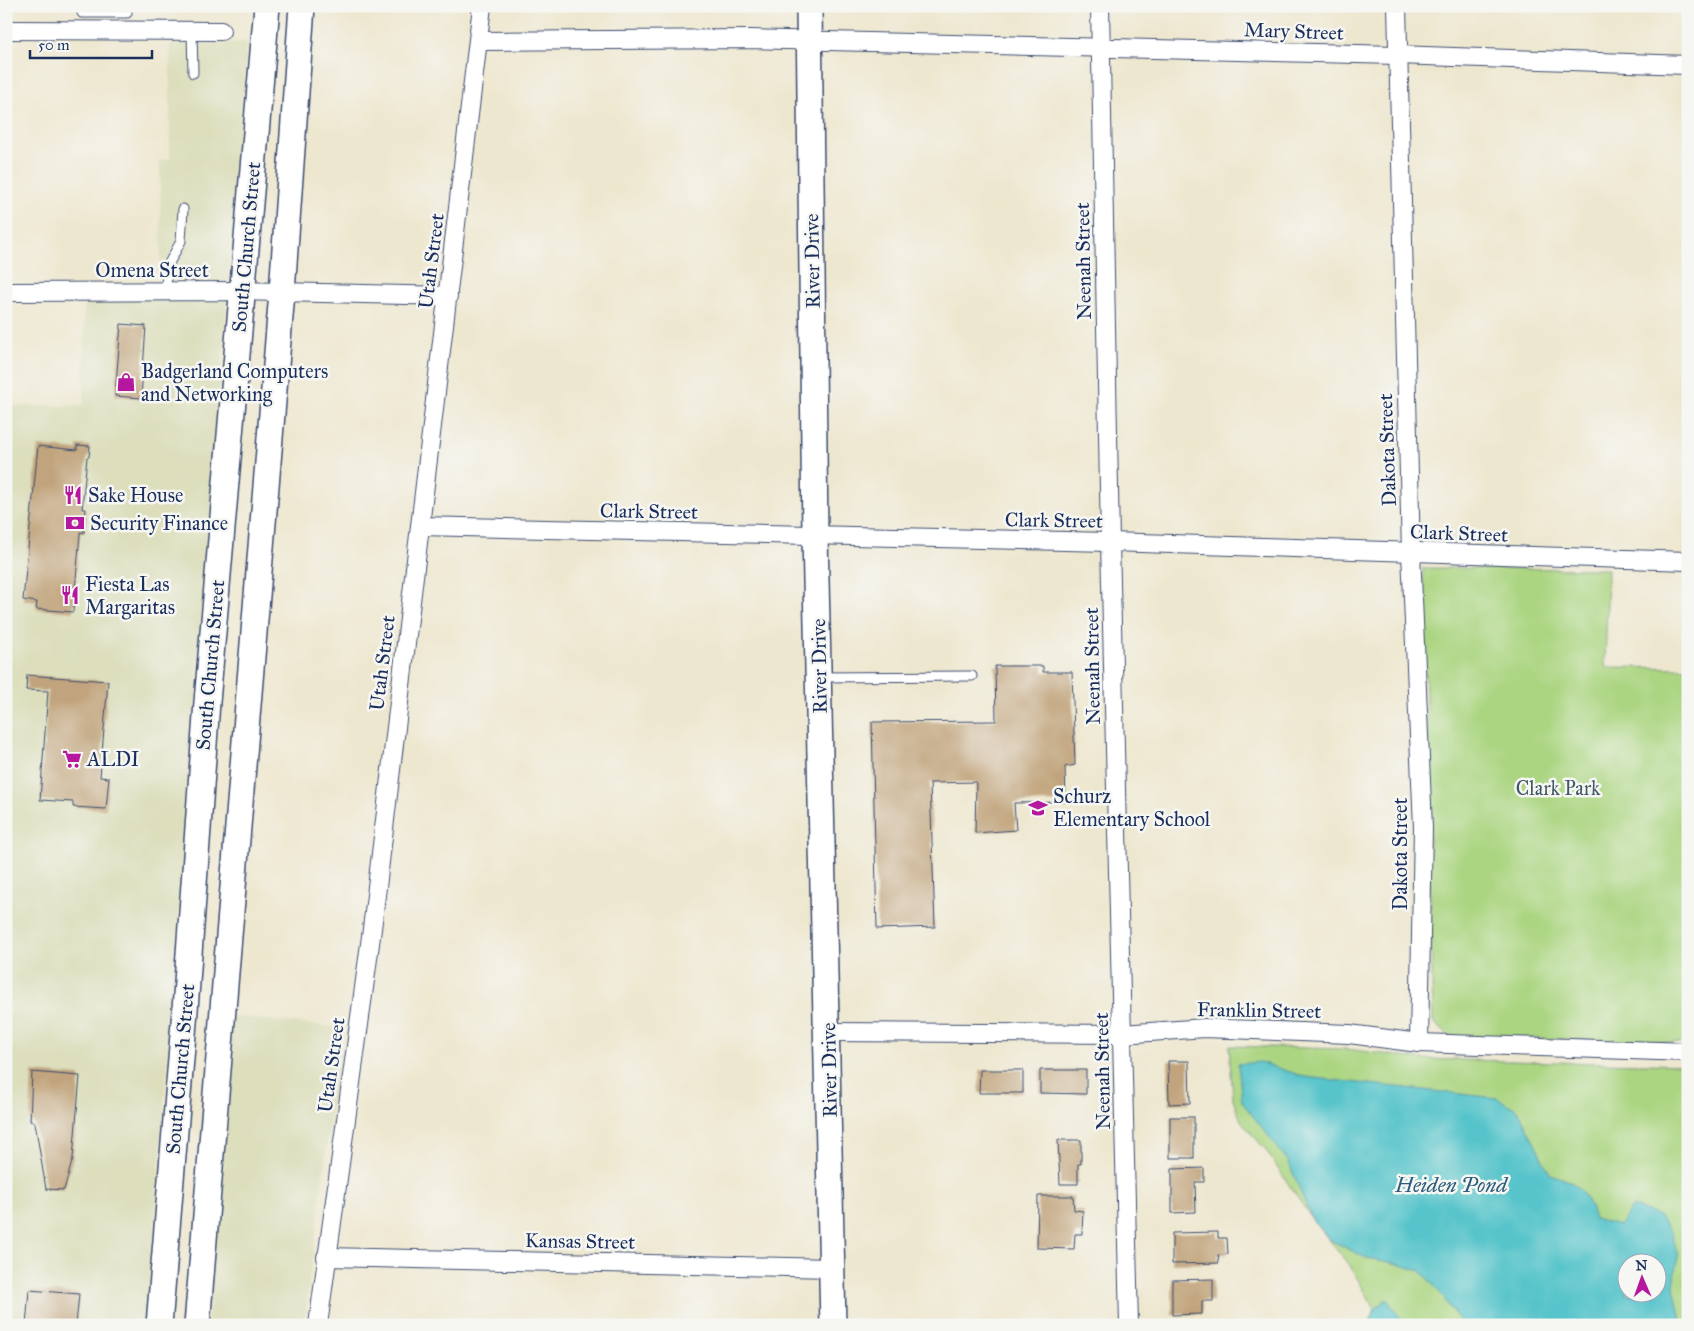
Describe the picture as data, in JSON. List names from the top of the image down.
{
  "streets": {
    "main road": ["South Church Street", "River Drive"],
    "street": [
      "Mary Street",
      "Utah Street",
      "Neenah Street",
      "Omena Street",
      "Dakota Street",
      "Clark Street",
      "Franklin Street",
      "Kansas Street"
    ]
  },
  "crossings": [
    ["Mary Street", "Utah Street"],
    ["Mary Street", "River Drive"],
    ["Mary Street", "Neenah Street"],
    ["Mary Street", "Dakota Street"],
    ["South Church Street", "Omena Street"],
    ["Utah Street", "Omena Street"],
    ["Utah Street", "Clark Street"],
    ["Utah Street", "Kansas Street"],
    ["River Drive", "Clark Street"],
    ["River Drive", "Franklin Street"],
    ["River Drive", "Kansas Street"],
    ["Neenah Street", "Clark Street"],
    ["Neenah Street", "Franklin Street"],
    ["Dakota Street", "Clark Street"],
    ["Dakota Street", "Franklin Street"]
  ],
  "water": ["Heiden Pond"],
  "parks": ["Clark Park"],
  "places": {
    "shop": ["Badgerland Computers and Networking"],
    "restaurant": ["Sake House", "Fiesta Las Margaritas"],
    "bank": ["Security Finance"],
    "supermarket": ["ALDI"],
    "school or university": ["Schurz Elementary School"]
  },
  "scale_bar": "50 m",
  "north": "top"
}
